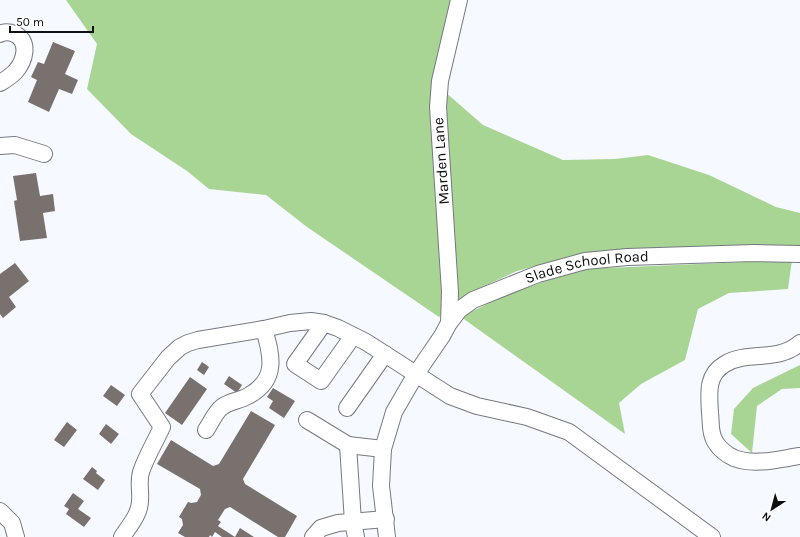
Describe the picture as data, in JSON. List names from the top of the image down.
{
  "streets": {
    "street": ["Marden Lane", "Slade School Road"]
  },
  "crossings": [
    ["Marden Lane", "Slade School Road"]
  ],
  "scale_bar": "50 m",
  "north": "bottom left"
}
